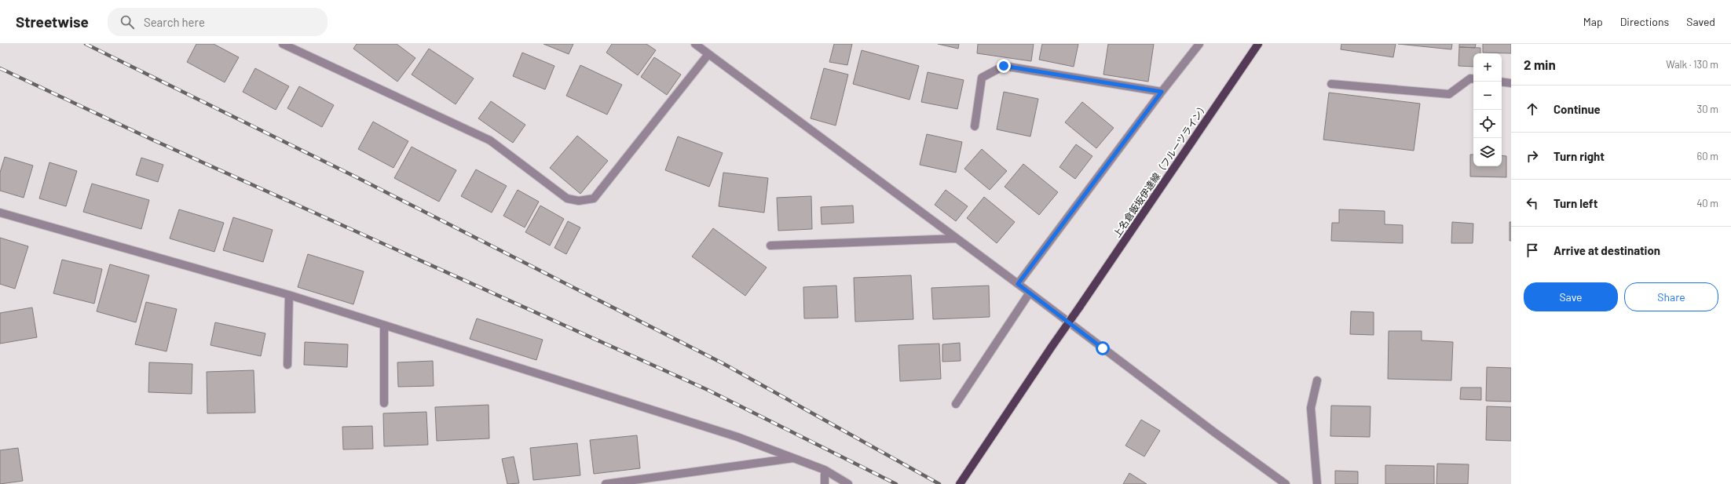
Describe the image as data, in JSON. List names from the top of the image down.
{
  "streets": {
    "main road": ["上名倉飯坂伊達線（フルーツライン）"]
  },
  "page": {
    "header": "Streetwise",
    "search": "Search here",
    "nav": ["Map", "Directions", "Saved"],
    "heading": ["2 min", "Walk · 130 m"],
    "map_buttons": ["+", "−"],
    "list": [
      ["Continue", "30 m"],
      ["Turn right", "60 m"],
      ["Turn left", "40 m"],
      "Arrive at destination"
    ],
    "buttons": ["Save", "Share"]
  }
}
